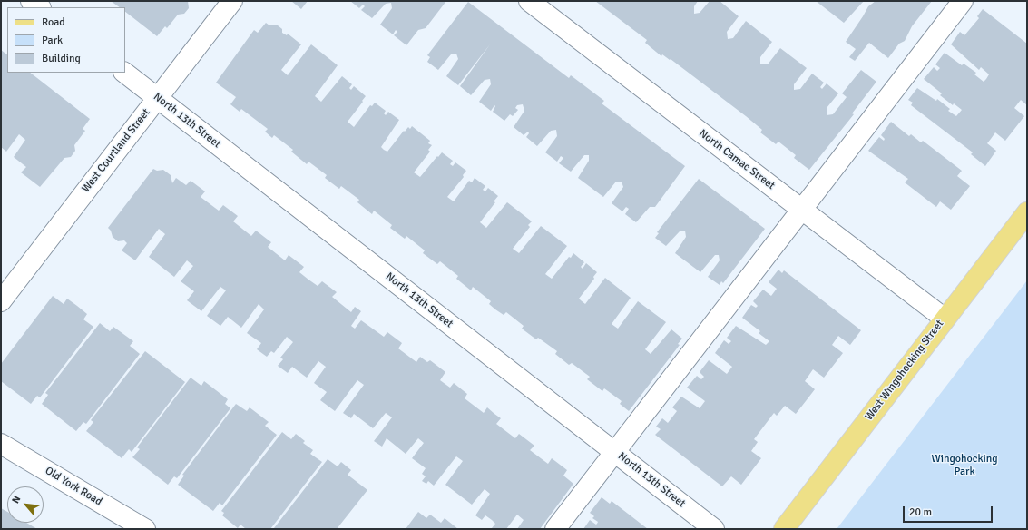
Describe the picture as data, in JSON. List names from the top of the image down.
{
  "streets": {
    "main road": ["West Wingohocking Street"],
    "street": [
      "North 13th Street",
      "West Courtland Street",
      "North Camac Street",
      "Old York Road"
    ]
  },
  "crossings": [
    ["North 13th Street", "West Courtland Street"],
    ["North Camac Street", "West Wingohocking Street"]
  ],
  "parks": ["Wingohocking Park"],
  "legend": ["Road", "Park", "Building"],
  "scale_bar": "20 m",
  "north": "top left"
}
